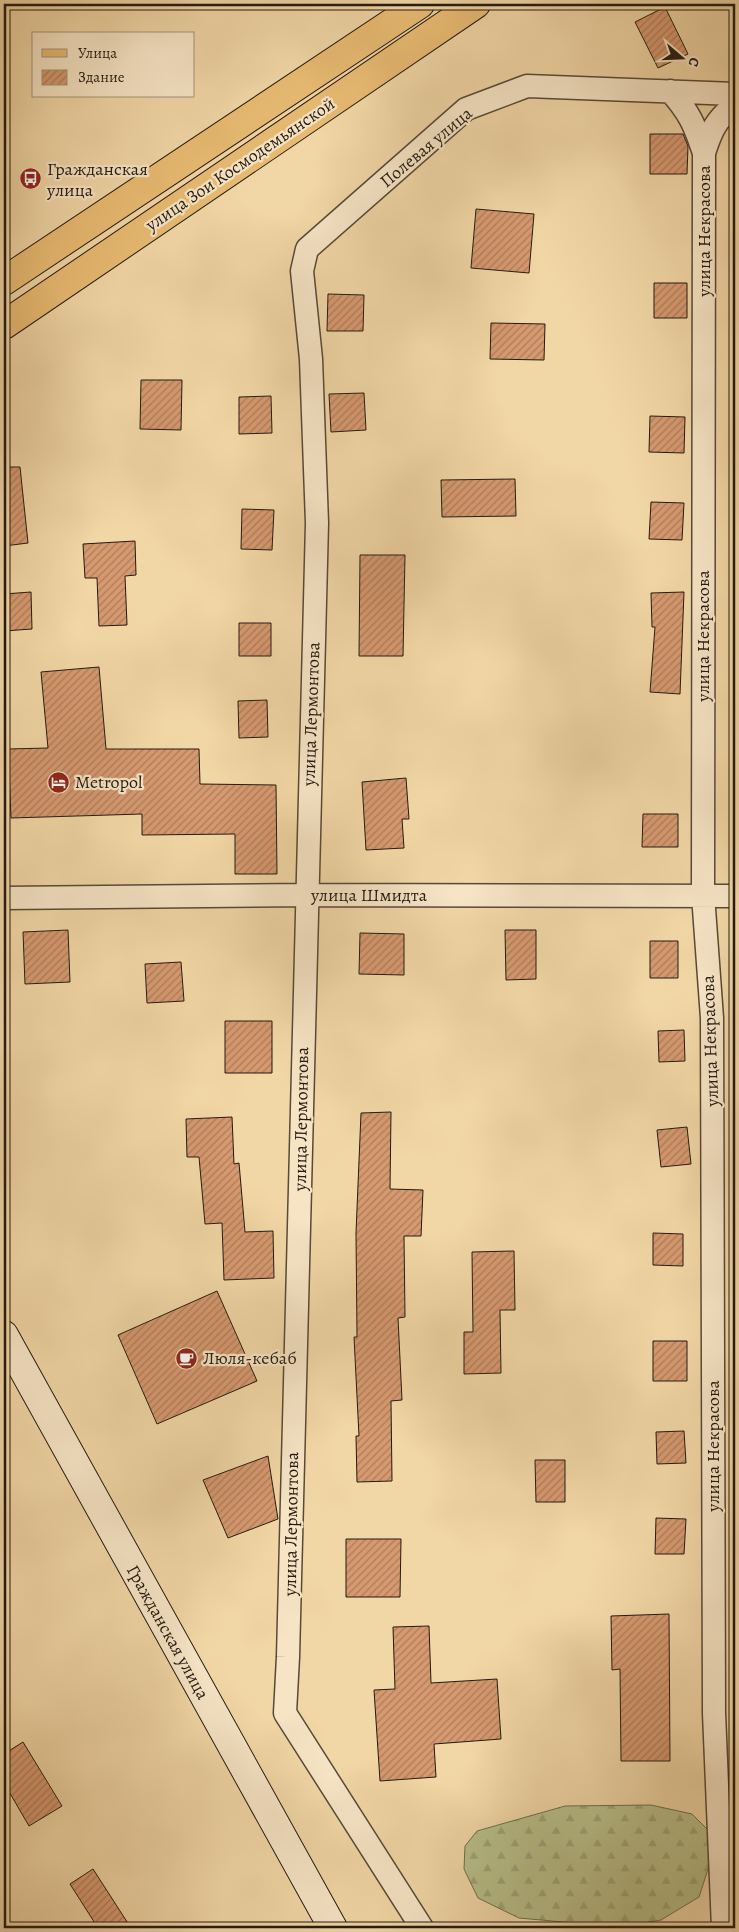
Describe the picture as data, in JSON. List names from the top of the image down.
{
  "streets": {
    "main road": ["улица Зои Космодемьянской", "Гражданская улица"],
    "street": [
      "Полевая улица",
      "улица Некрасова",
      "улица Лермонтова",
      "улица Шмидта"
    ]
  },
  "crossings": [
    ["Полевая улица", "улица Некрасова"],
    ["Полевая улица", "улица Лермонтова"],
    ["улица Некрасова", "улица Шмидта"],
    ["улица Лермонтова", "улица Шмидта"]
  ],
  "places": {
    "bus stop": ["Гражданская улица"],
    "hotel": ["Metropol"],
    "cafe": ["Люля-кебаб"]
  },
  "legend": ["Улица", "Здание"],
  "north": "right"
}
